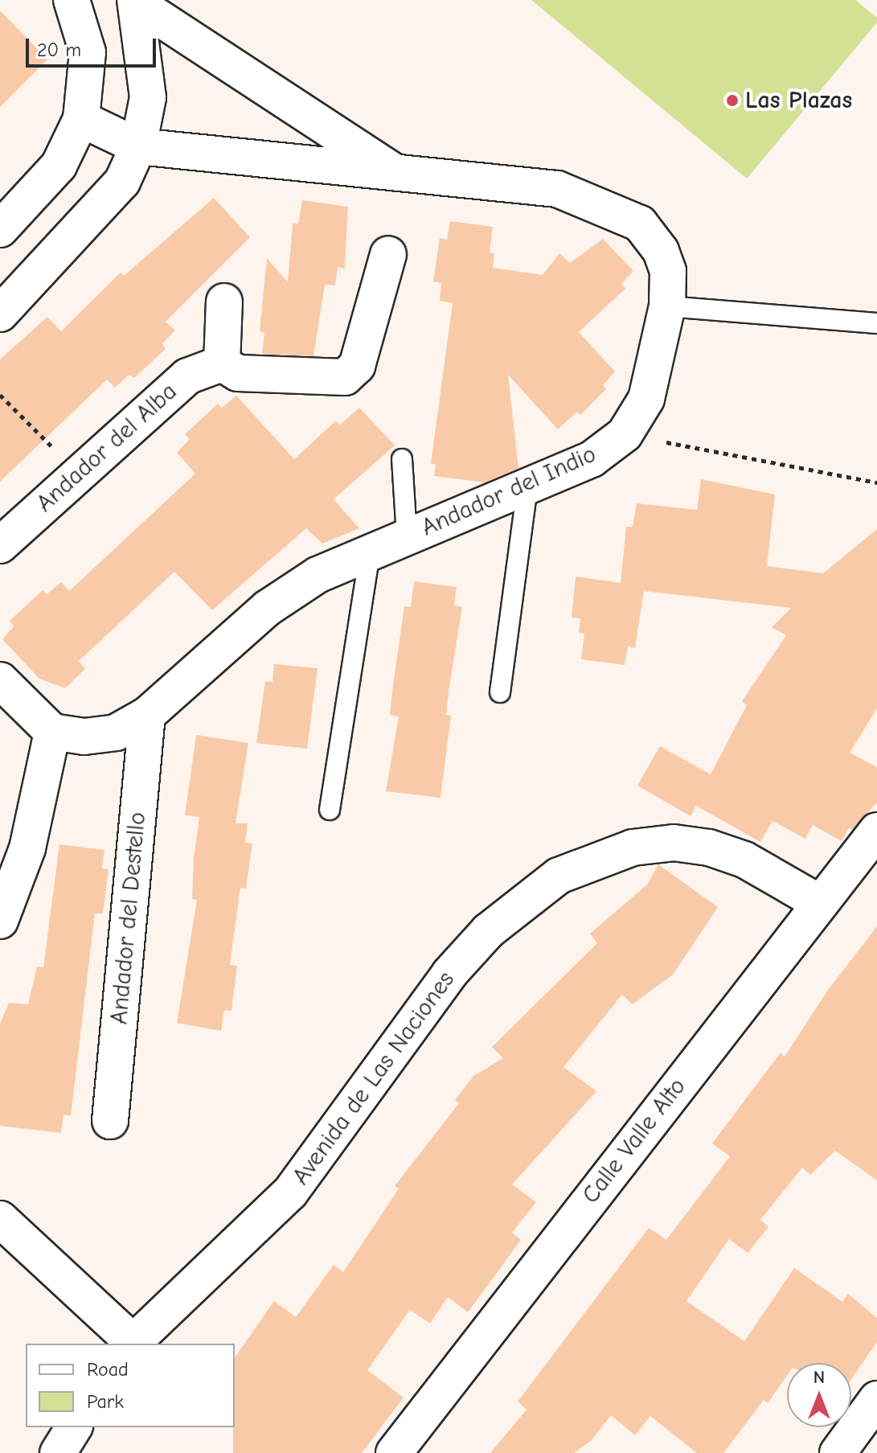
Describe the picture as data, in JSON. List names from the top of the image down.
{
  "streets": {
    "street": [
      "Andador del Alba",
      "Andador del Indio",
      "Andador del Destello",
      "Avenida de Las Naciones",
      "Calle Valle Alto"
    ]
  },
  "crossings": [
    ["Andador del Indio", "Andador del Destello"],
    ["Avenida de Las Naciones", "Calle Valle Alto"]
  ],
  "places": ["Las Plazas"],
  "legend": ["Road", "Park"],
  "scale_bar": "20 m",
  "north": "top"
}
